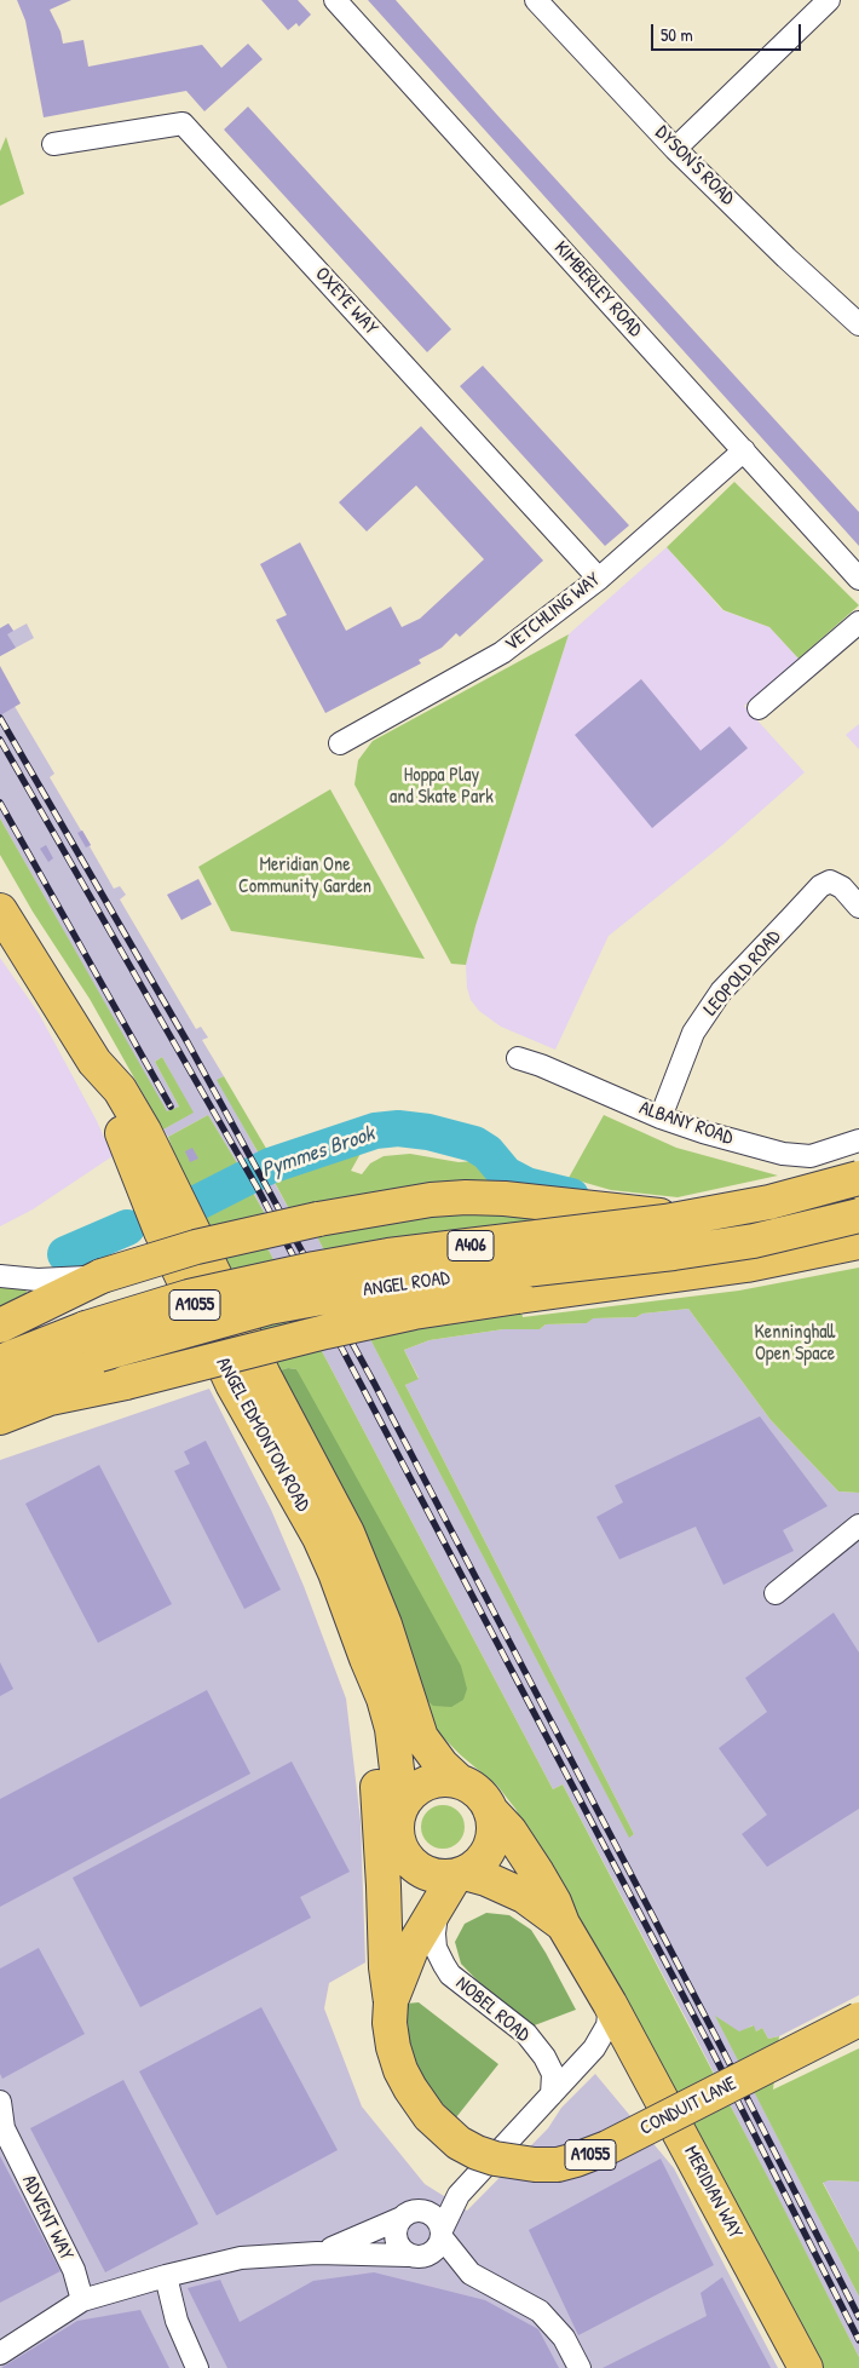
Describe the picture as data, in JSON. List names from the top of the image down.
{
  "streets": {
    "main road": [
      "A406",
      "ANGEL ROAD",
      "A1055",
      "ANGEL EDMONTON ROAD",
      "CONDUIT LANE",
      "MERIDIAN WAY"
    ],
    "street": [
      "DYSON'S ROAD",
      "KIMBERLEY ROAD",
      "OXEYE WAY",
      "VETCHLING WAY",
      "LEOPOLD ROAD",
      "ALBANY ROAD",
      "NOBEL ROAD",
      "ADVENT WAY"
    ]
  },
  "crossings": [
    ["KIMBERLEY ROAD", "VETCHLING WAY"],
    ["OXEYE WAY", "VETCHLING WAY"],
    ["LEOPOLD ROAD", "ALBANY ROAD"],
    ["A1055", "ANGEL EDMONTON ROAD"],
    ["A1055", "CONDUIT LANE"],
    ["ANGEL EDMONTON ROAD", "NOBEL ROAD"],
    ["ANGEL EDMONTON ROAD", "CONDUIT LANE"],
    ["ANGEL EDMONTON ROAD", "MERIDIAN WAY"],
    ["NOBEL ROAD", "CONDUIT LANE"],
    ["NOBEL ROAD", "MERIDIAN WAY"],
    ["CONDUIT LANE", "MERIDIAN WAY"]
  ],
  "water": ["Pymmes Brook"],
  "parks": ["Hoppa Play and Skate Park", "Meridian One Community Garden", "Kenninghall Open Space"],
  "scale_bar": "50 m"
}
